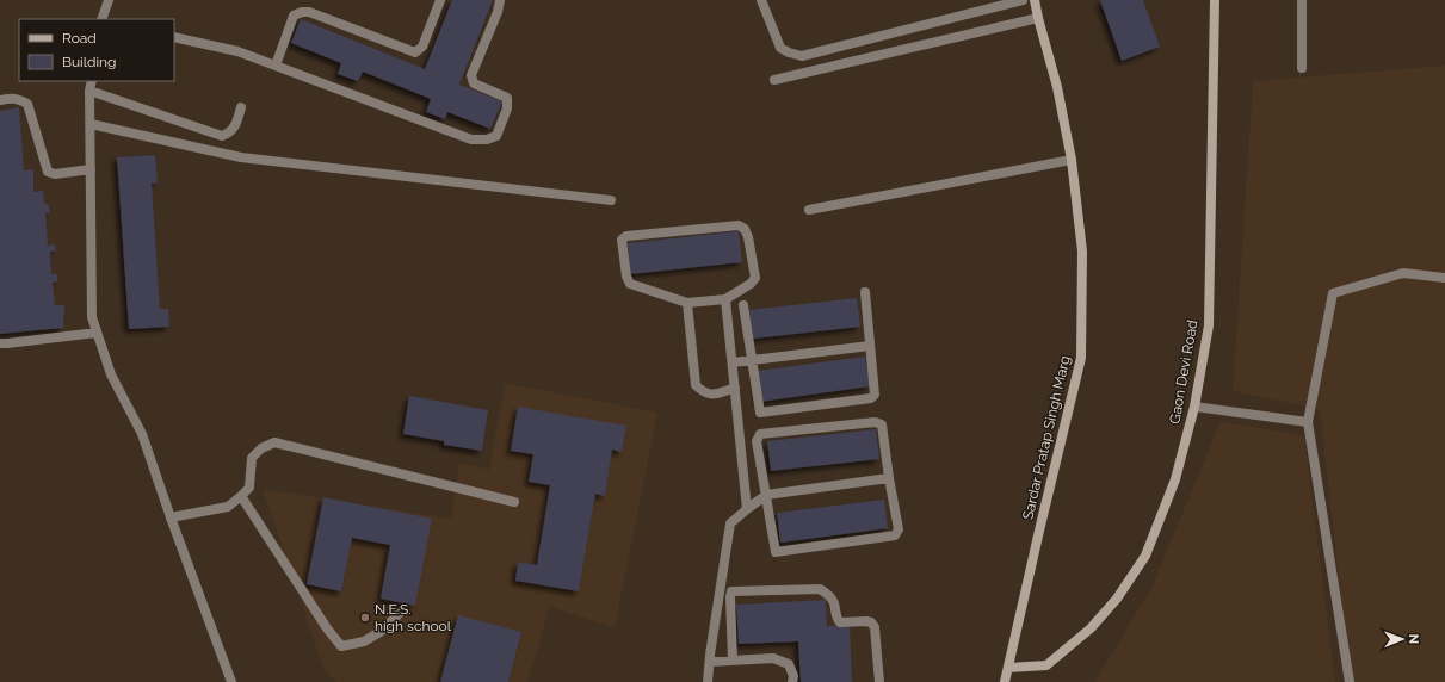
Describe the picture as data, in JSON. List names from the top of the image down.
{
  "streets": {
    "street": ["Gaon Devi Road", "Sardar Pratap Singh Marg"]
  },
  "crossings": [
    ["Gaon Devi Road", "Sardar Pratap Singh Marg"]
  ],
  "places": ["N.E.S. high school"],
  "legend": ["Road", "Building"],
  "north": "right"
}
